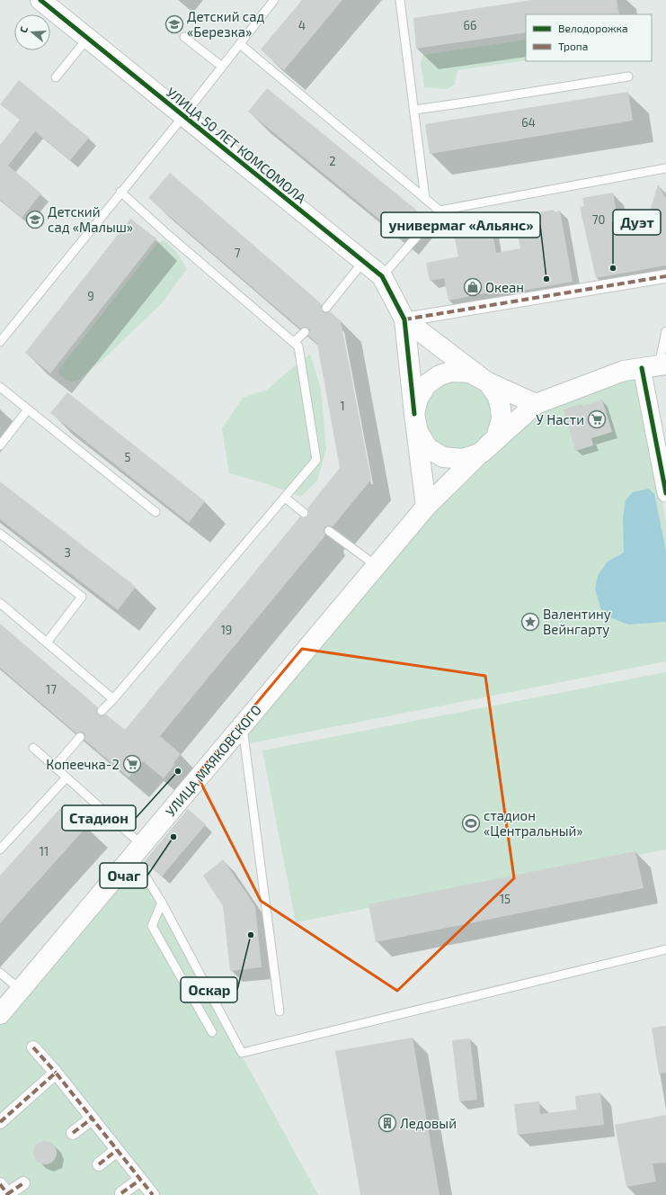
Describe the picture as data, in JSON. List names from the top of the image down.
{
  "streets": {
    "main road": ["УЛИЦА 50 ЛЕТ КОМСОМОЛА", "УЛИЦА МАЯКОВСКОГО"]
  },
  "places": {
    "school or university": ["Детский сад «Березка»", "Детский сад «Малыш»"],
    "other": [
      "Дуэт",
      "универмаг «Альянс»",
      "Стадион",
      "Очаг",
      "Оскар"
    ],
    "shop": ["Океан"],
    "supermarket": ["У Насти", "Копеечка-2"],
    "place": ["Валентину Вейнгарту"],
    "sports": ["стадион «Центральный»"],
    "building": ["Ледовый"]
  },
  "house_numbers": [
    "4",
    "66",
    "64",
    "2",
    "70",
    "7",
    "9",
    "1",
    "5",
    "3",
    "19",
    "17",
    "11",
    "15"
  ],
  "legend": ["Велодорожка", "Тропа"],
  "north": "left"
}
